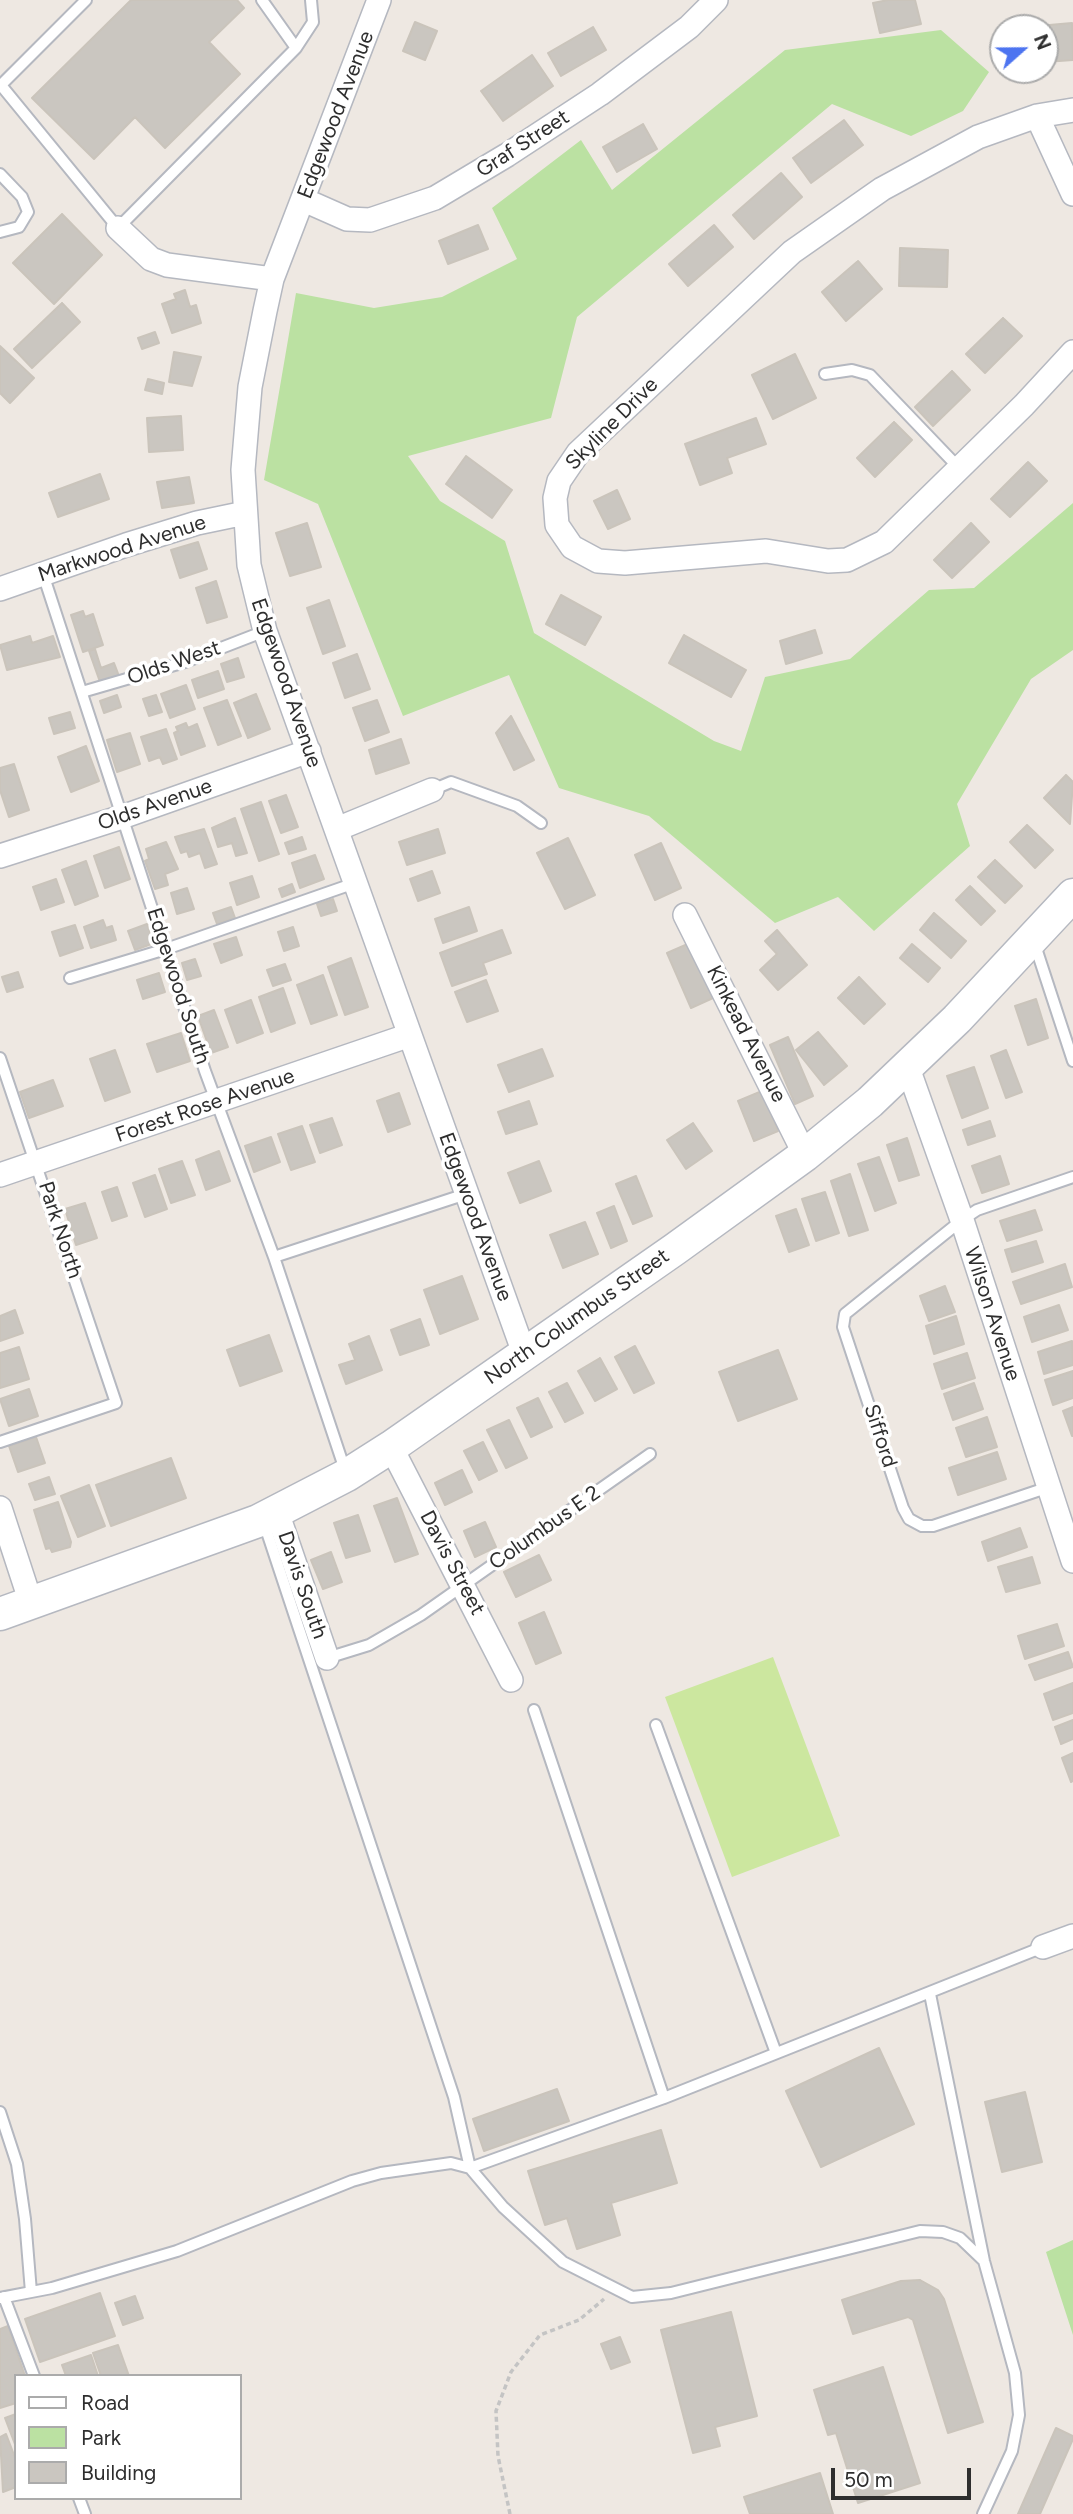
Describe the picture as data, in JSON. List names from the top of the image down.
{
  "streets": {
    "main road": ["North Columbus Street"],
    "street": [
      "Edgewood Avenue",
      "Graf Street",
      "Skyline Drive",
      "Markwood Avenue",
      "Olds Avenue",
      "Kinkead Avenue",
      "Forest Rose Avenue",
      "Wilson Avenue",
      "Davis Street",
      "Davis South"
    ],
    "lane": [
      "Olds West",
      "Edgewood South",
      "Park North",
      "Sifford",
      "Columbus E 2"
    ]
  },
  "crossings": [
    ["Edgewood Avenue", "Graf Street"],
    ["Edgewood Avenue", "Markwood Avenue"],
    ["Edgewood Avenue", "Olds West"],
    ["Edgewood Avenue", "Olds Avenue"],
    ["Edgewood Avenue", "Forest Rose Avenue"],
    ["Edgewood Avenue", "North Columbus Street"],
    ["Markwood Avenue", "Edgewood South"],
    ["Olds West", "Edgewood South"],
    ["Olds Avenue", "Edgewood South"],
    ["Edgewood South", "Forest Rose Avenue"],
    ["Edgewood South", "North Columbus Street"],
    ["Kinkead Avenue", "North Columbus Street"],
    ["Forest Rose Avenue", "Park North"],
    ["Wilson Avenue", "North Columbus Street"],
    ["Wilson Avenue", "Sifford"],
    ["North Columbus Street", "Davis Street"],
    ["North Columbus Street", "Davis South"],
    ["Columbus E 2", "Davis Street"],
    ["Columbus E 2", "Davis South"]
  ],
  "legend": ["Road", "Park", "Building"],
  "scale_bar": "50 m",
  "north": "right"
}
